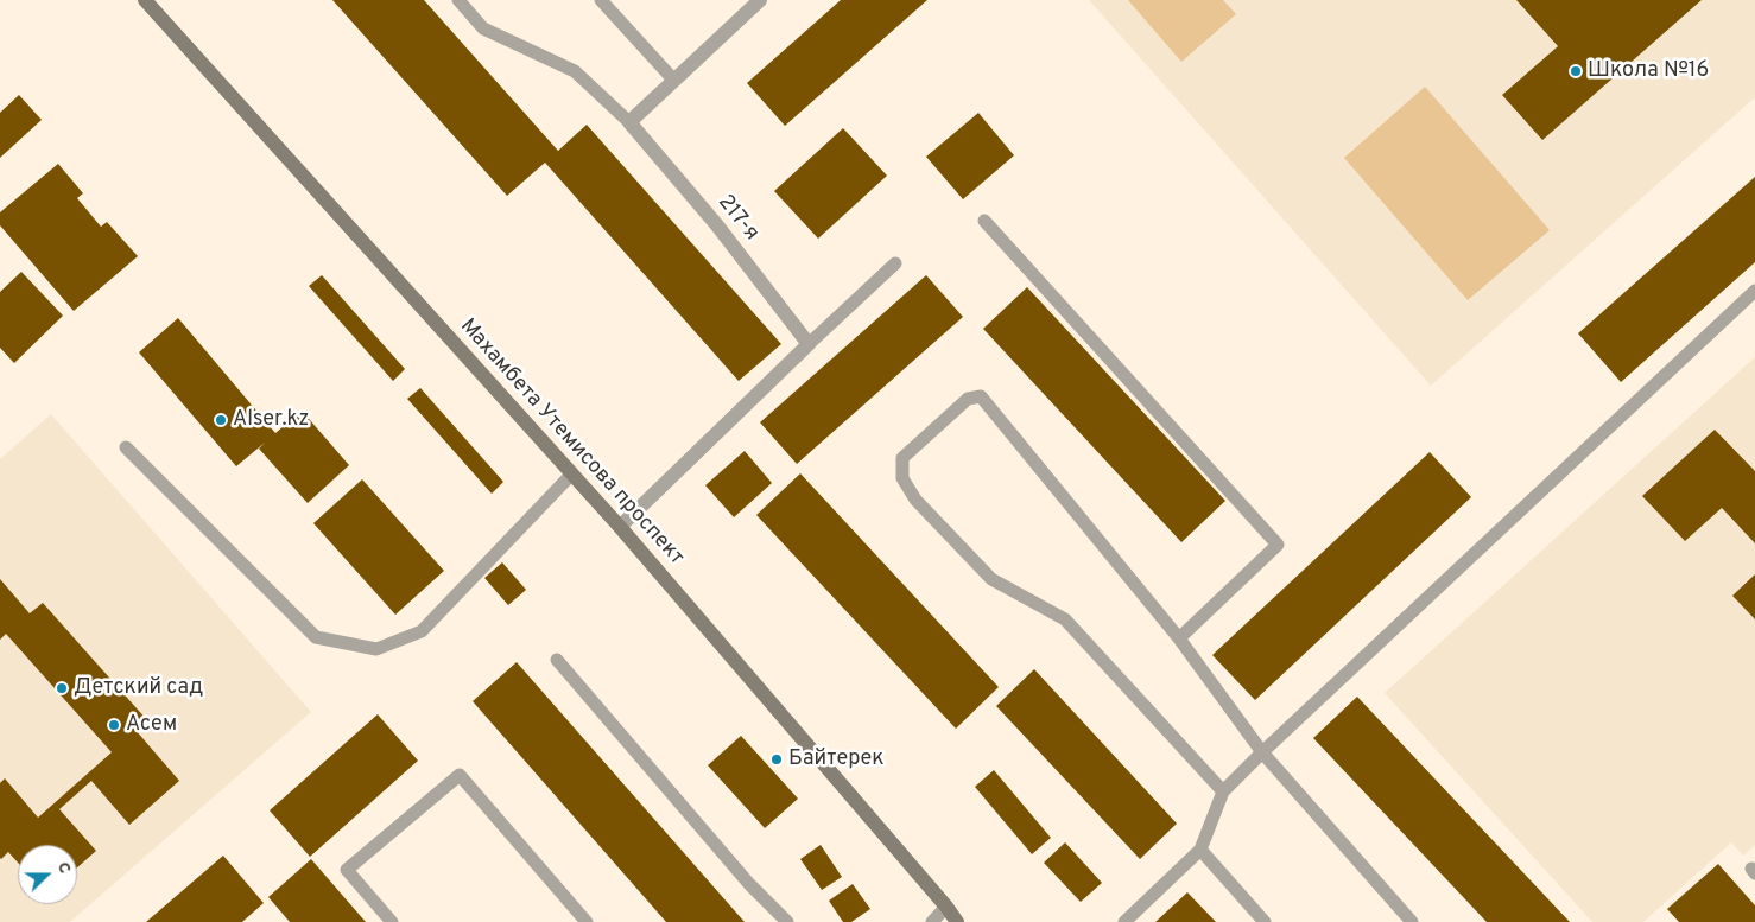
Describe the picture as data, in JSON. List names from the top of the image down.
{
  "streets": {
    "street": ["217-я", "Махамбета Утемисова проспект"]
  },
  "places": [
    "Школа №16",
    "Alser.kz",
    "Детский сад",
    "Асем",
    "Байтерек"
  ],
  "north": "right"
}
